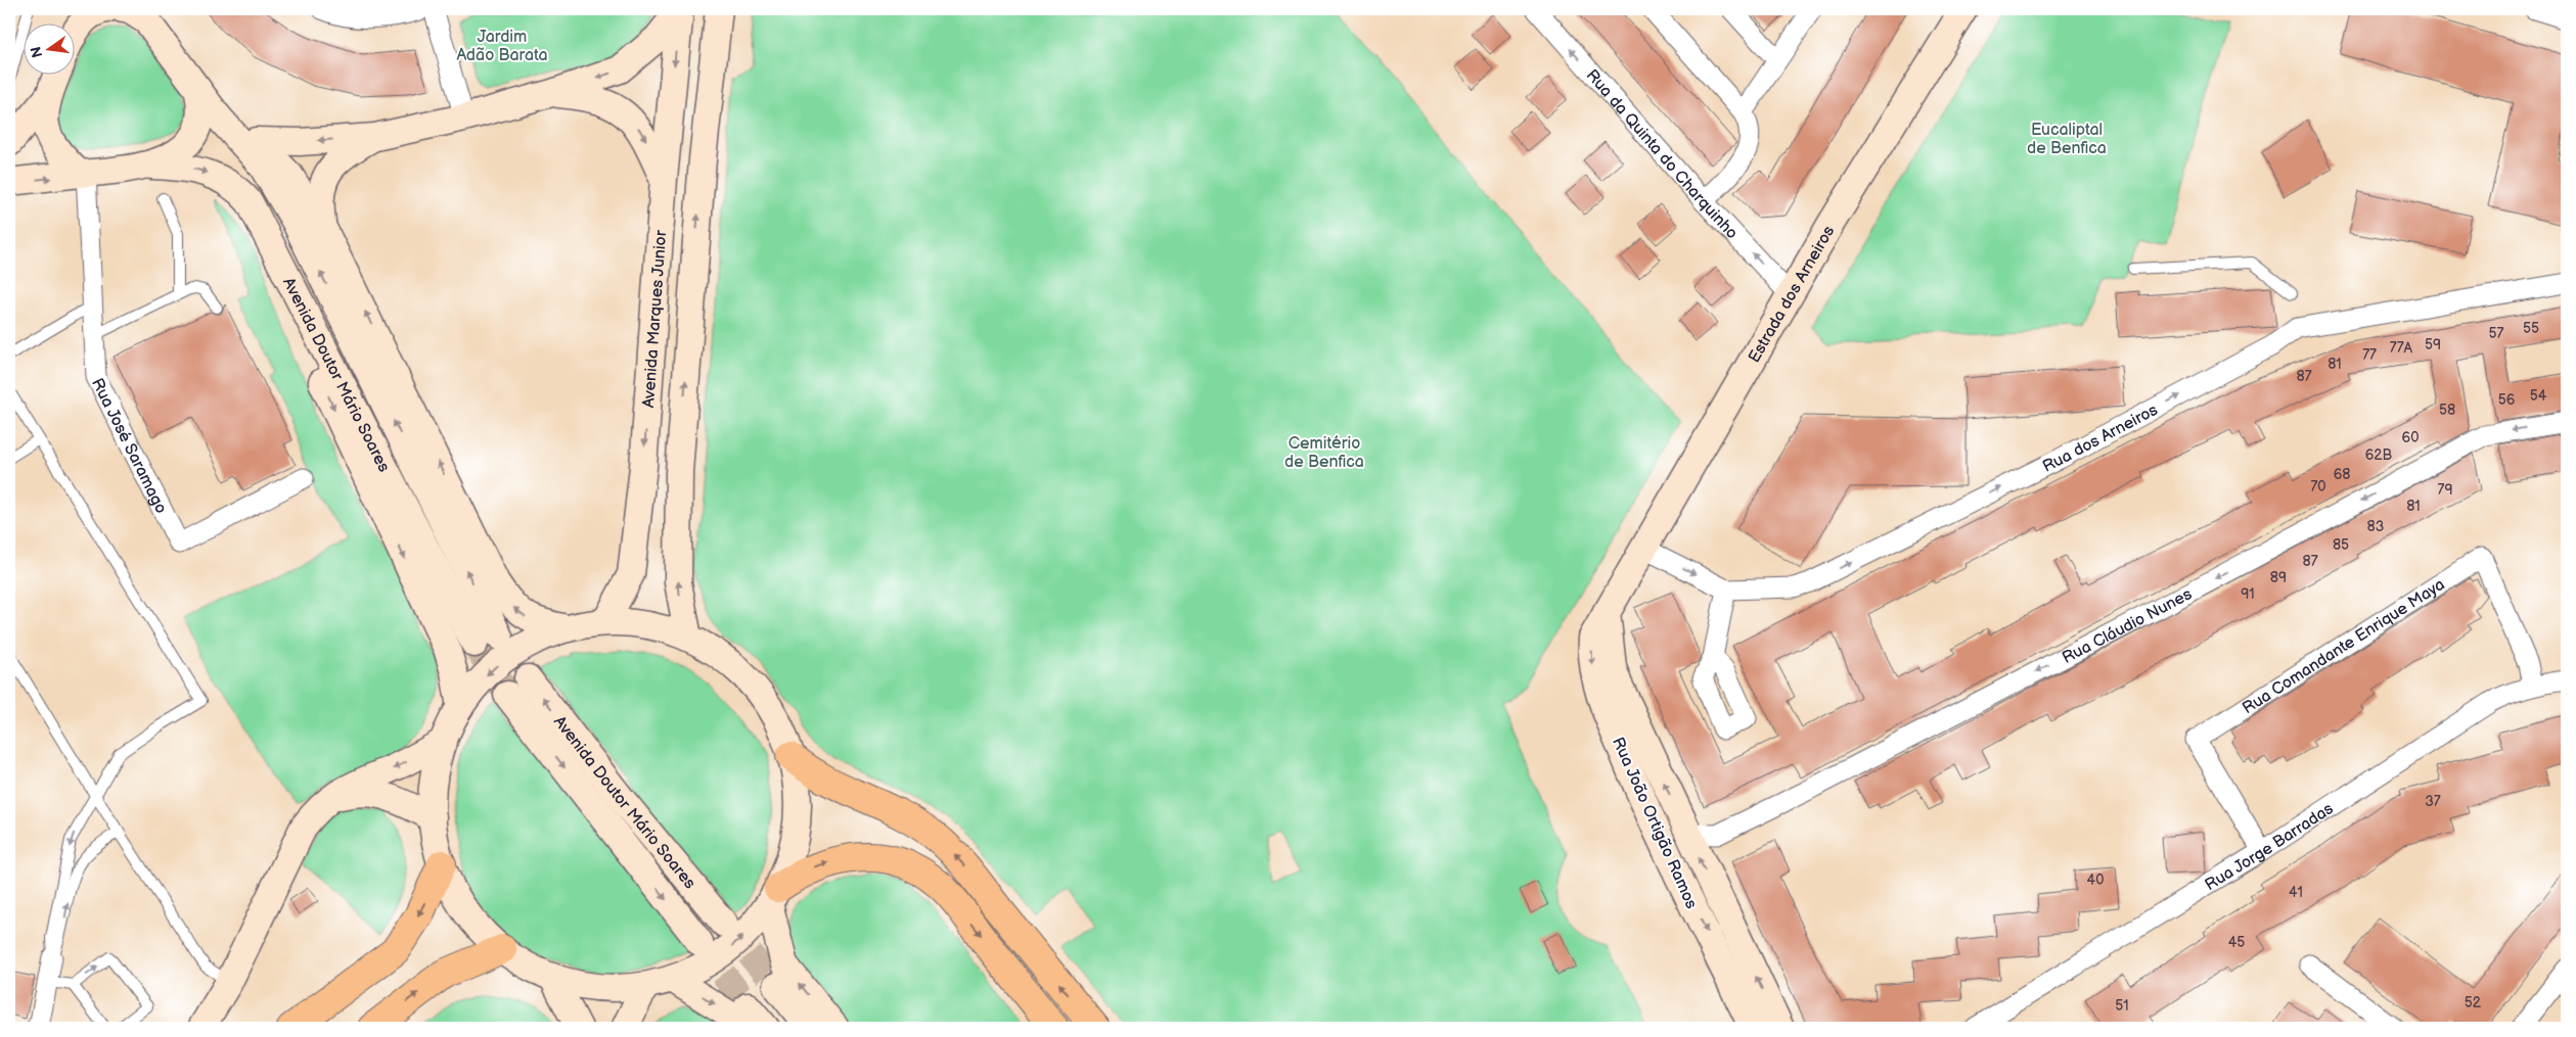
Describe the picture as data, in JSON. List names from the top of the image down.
{
  "streets": {
    "main road": [
      "Estrada dos Arneiros",
      "Avenida Marques Junior",
      "Avenida Doutor Mário Soares",
      "Rua João Ortigão Ramos"
    ],
    "street": [
      "Rua da Quinta do Charquinho",
      "Rua dos Arneiros",
      "Rua José Saramago",
      "Rua Cláudio Nunes",
      "Rua Comandante Enrique Maya",
      "Rua Jorge Barradas"
    ]
  },
  "crossings": [
    ["Rua da Quinta do Charquinho", "Estrada dos Arneiros"],
    ["Estrada dos Arneiros", "Rua dos Arneiros"],
    ["Estrada dos Arneiros", "Rua João Ortigão Ramos"],
    ["Rua Cláudio Nunes", "Rua João Ortigão Ramos"],
    ["Rua Comandante Enrique Maya", "Rua Jorge Barradas"]
  ],
  "one_way": ["Rua dos Arneiros", "Rua Cláudio Nunes"],
  "parks": ["Jardim Adão Barata", "Eucaliptal de Benfica", "Cemitério de Benfica"],
  "house_numbers": [
    "55",
    "57",
    "59",
    "77A",
    "77",
    "81",
    "87",
    "54",
    "56",
    "58",
    "60",
    "62B",
    "68",
    "70",
    "79",
    "81",
    "83",
    "85",
    "87",
    "89",
    "91",
    "37",
    "40",
    "41",
    "45",
    "52",
    "51"
  ],
  "north": "left"
}
